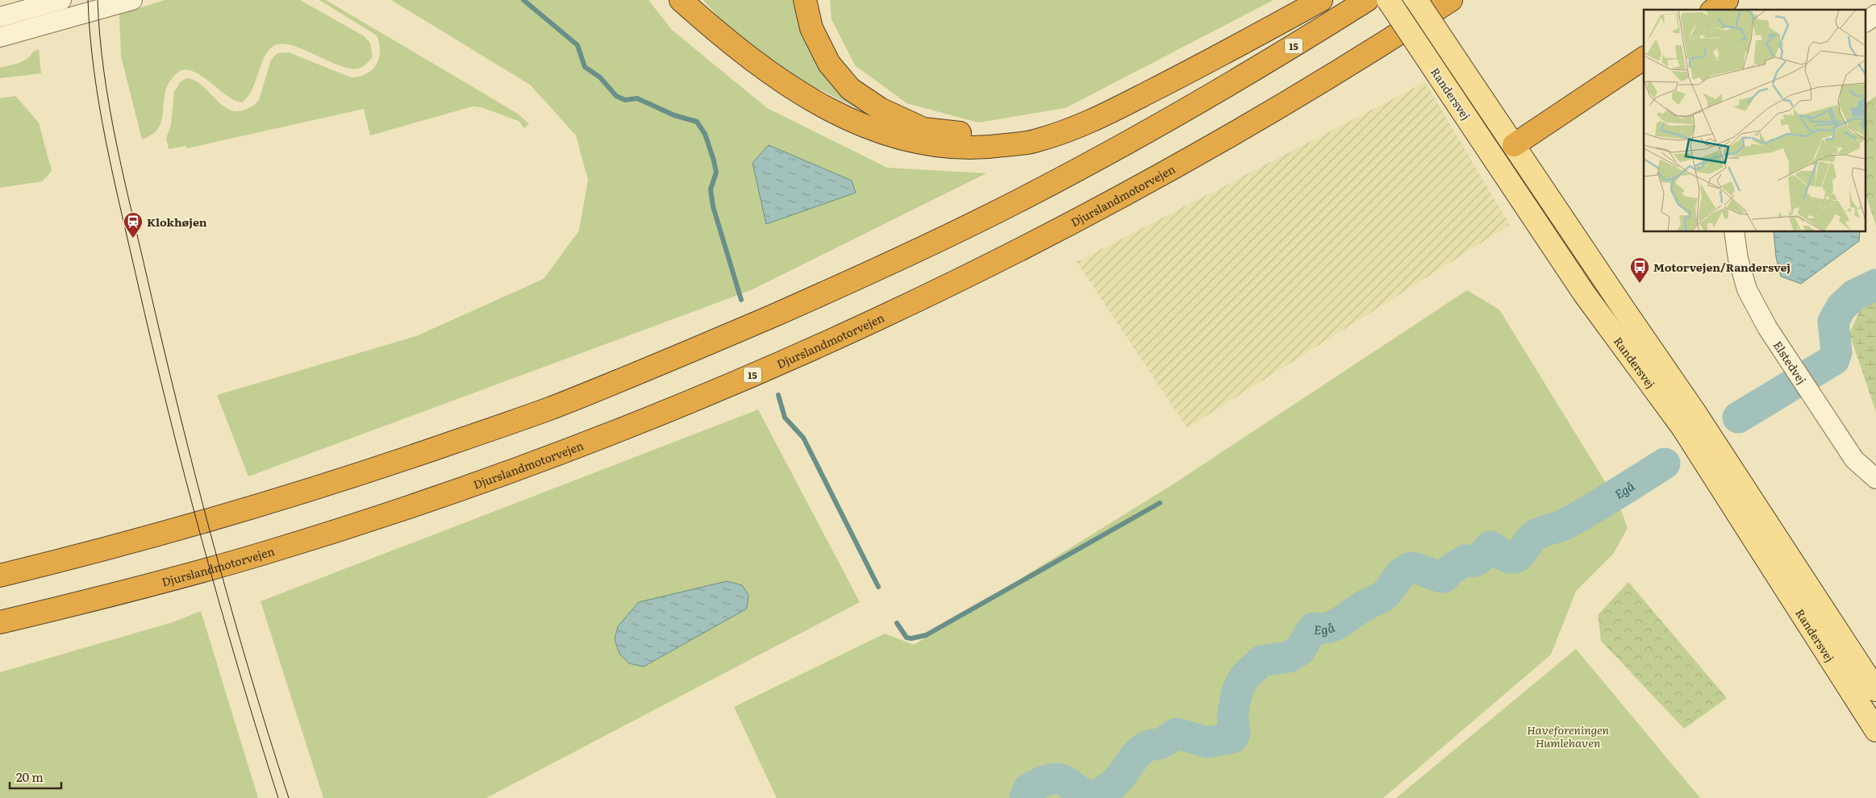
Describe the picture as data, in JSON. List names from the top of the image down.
{
  "streets": {
    "highway": ["15", "Djurslandmotorvejen"],
    "main road": ["Randersvej"],
    "street": ["Elstedvej"]
  },
  "water": ["Egå"],
  "parks": ["Haveforeningen Humlehaven"],
  "places": {
    "station": ["Klokhøjen"],
    "bus stop": ["Motorvejen/Randersvej"]
  },
  "scale_bar": "20 m"
}
